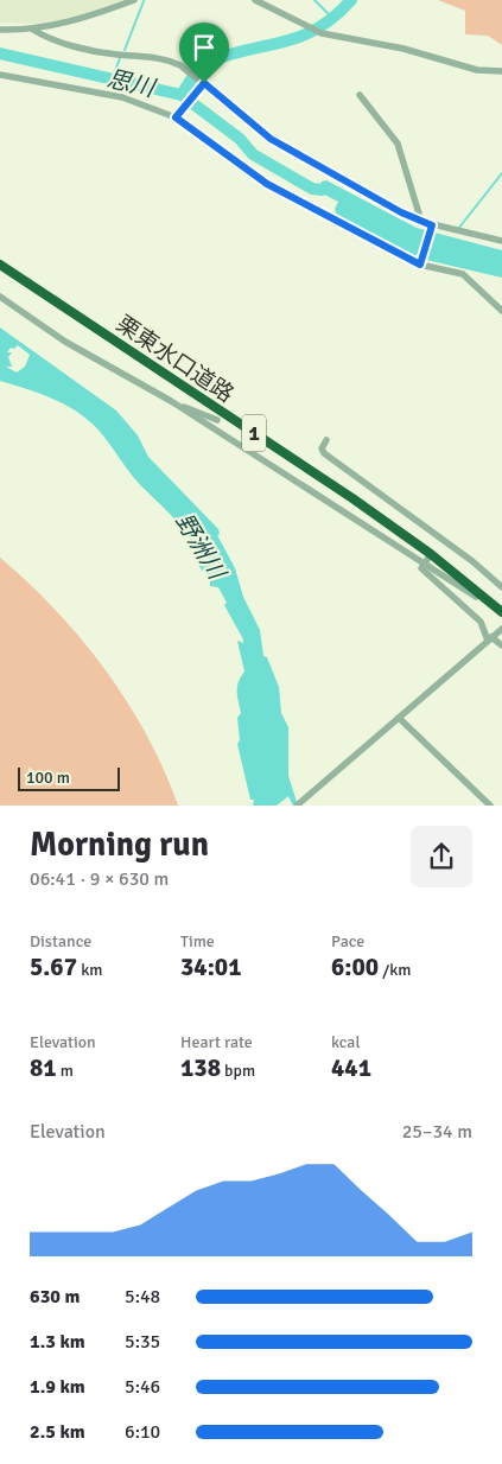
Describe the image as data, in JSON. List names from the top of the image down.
{
  "streets": {
    "highway": ["栗東水口道路", "1"]
  },
  "water": ["思川", "野洲川"],
  "scale_bar": "100 m",
  "page": {
    "scale": "100 m",
    "heading": ["Morning run", "06:41 · 9 × 630 m"],
    "stats": [
      ["Distance", "5.67 km"],
      ["Time", "34:01"],
      ["Pace", "6:00 /km"],
      ["Elevation", "81 m"],
      ["Heart rate", "138 bpm"],
      ["kcal", "441"]
    ],
    "chart": ["Elevation", "25–34 m"],
    "list": [
      {
        "name": "630 m",
        "note": "5:48"
      },
      {
        "name": "1.3 km",
        "note": "5:35"
      },
      {
        "name": "1.9 km",
        "note": "5:46"
      },
      {
        "name": "2.5 km",
        "note": "6:10"
      }
    ]
  }
}
